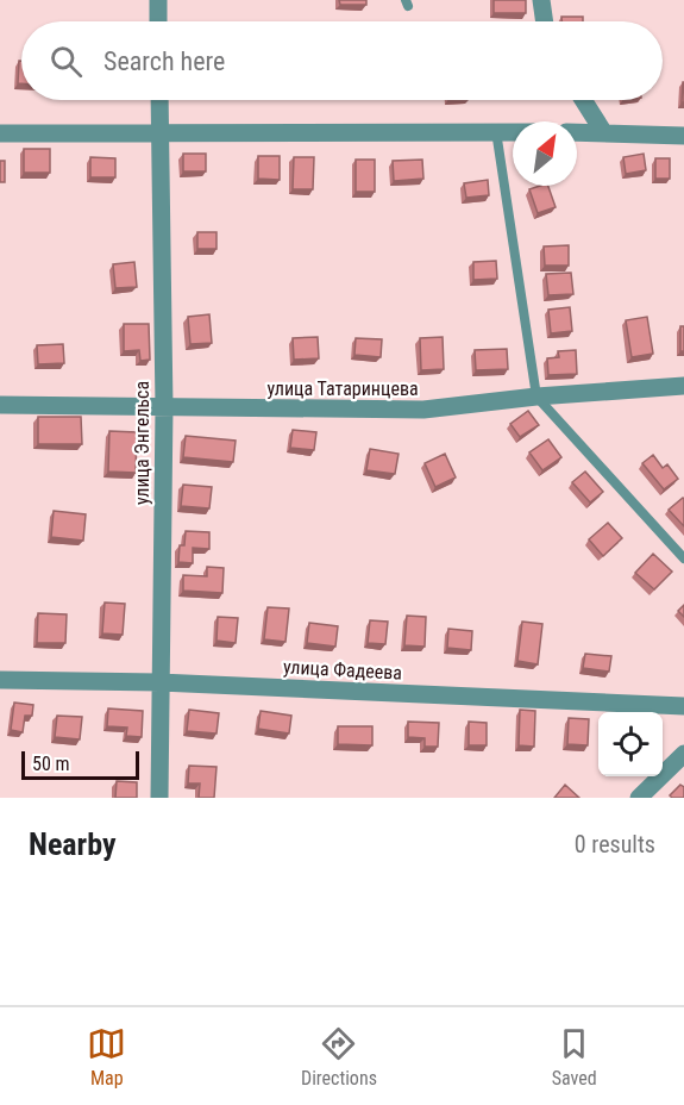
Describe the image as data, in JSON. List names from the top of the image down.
{
  "streets": {
    "street": ["улица Татаринцева", "улица Энгельса", "улица Фадеева"]
  },
  "crossings": [
    ["улица Татаринцева", "улица Энгельса"],
    ["улица Энгельса", "улица Фадеева"]
  ],
  "scale_bar": "50 m",
  "north": "top right",
  "page": {
    "search": "Search here",
    "scale": "50 m",
    "heading": ["Nearby", "0 results"],
    "nav": ["Map", "Directions", "Saved"]
  }
}
